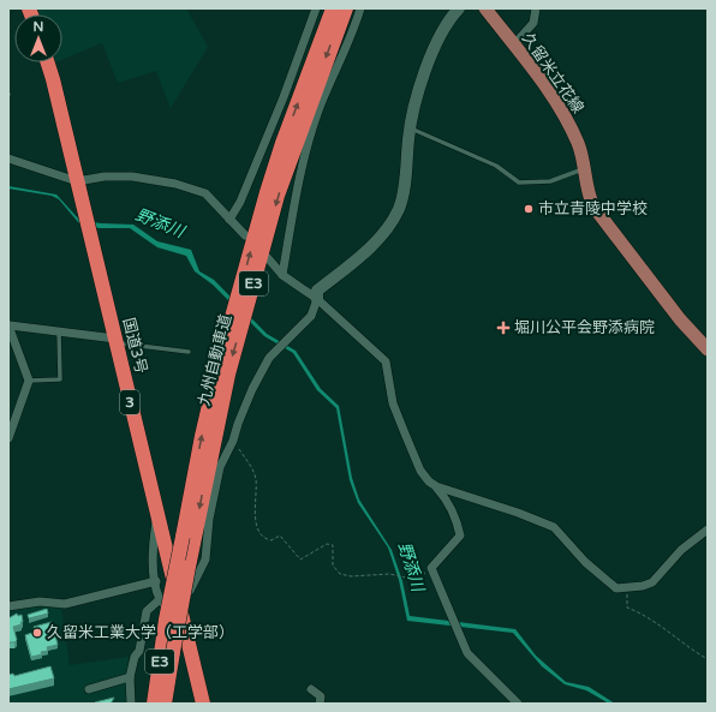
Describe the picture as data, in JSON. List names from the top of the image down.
{
  "streets": {
    "highway": [
      "E3",
      "国道3号",
      "九州自動車道",
      "3"
    ],
    "main road": ["久留米立花線"]
  },
  "water": ["野添川"],
  "places": {
    "other": ["市立青陵中学校", "久留米工業大学（工学部）"],
    "health": ["堀川公平会野添病院"]
  },
  "north": "top"
}
